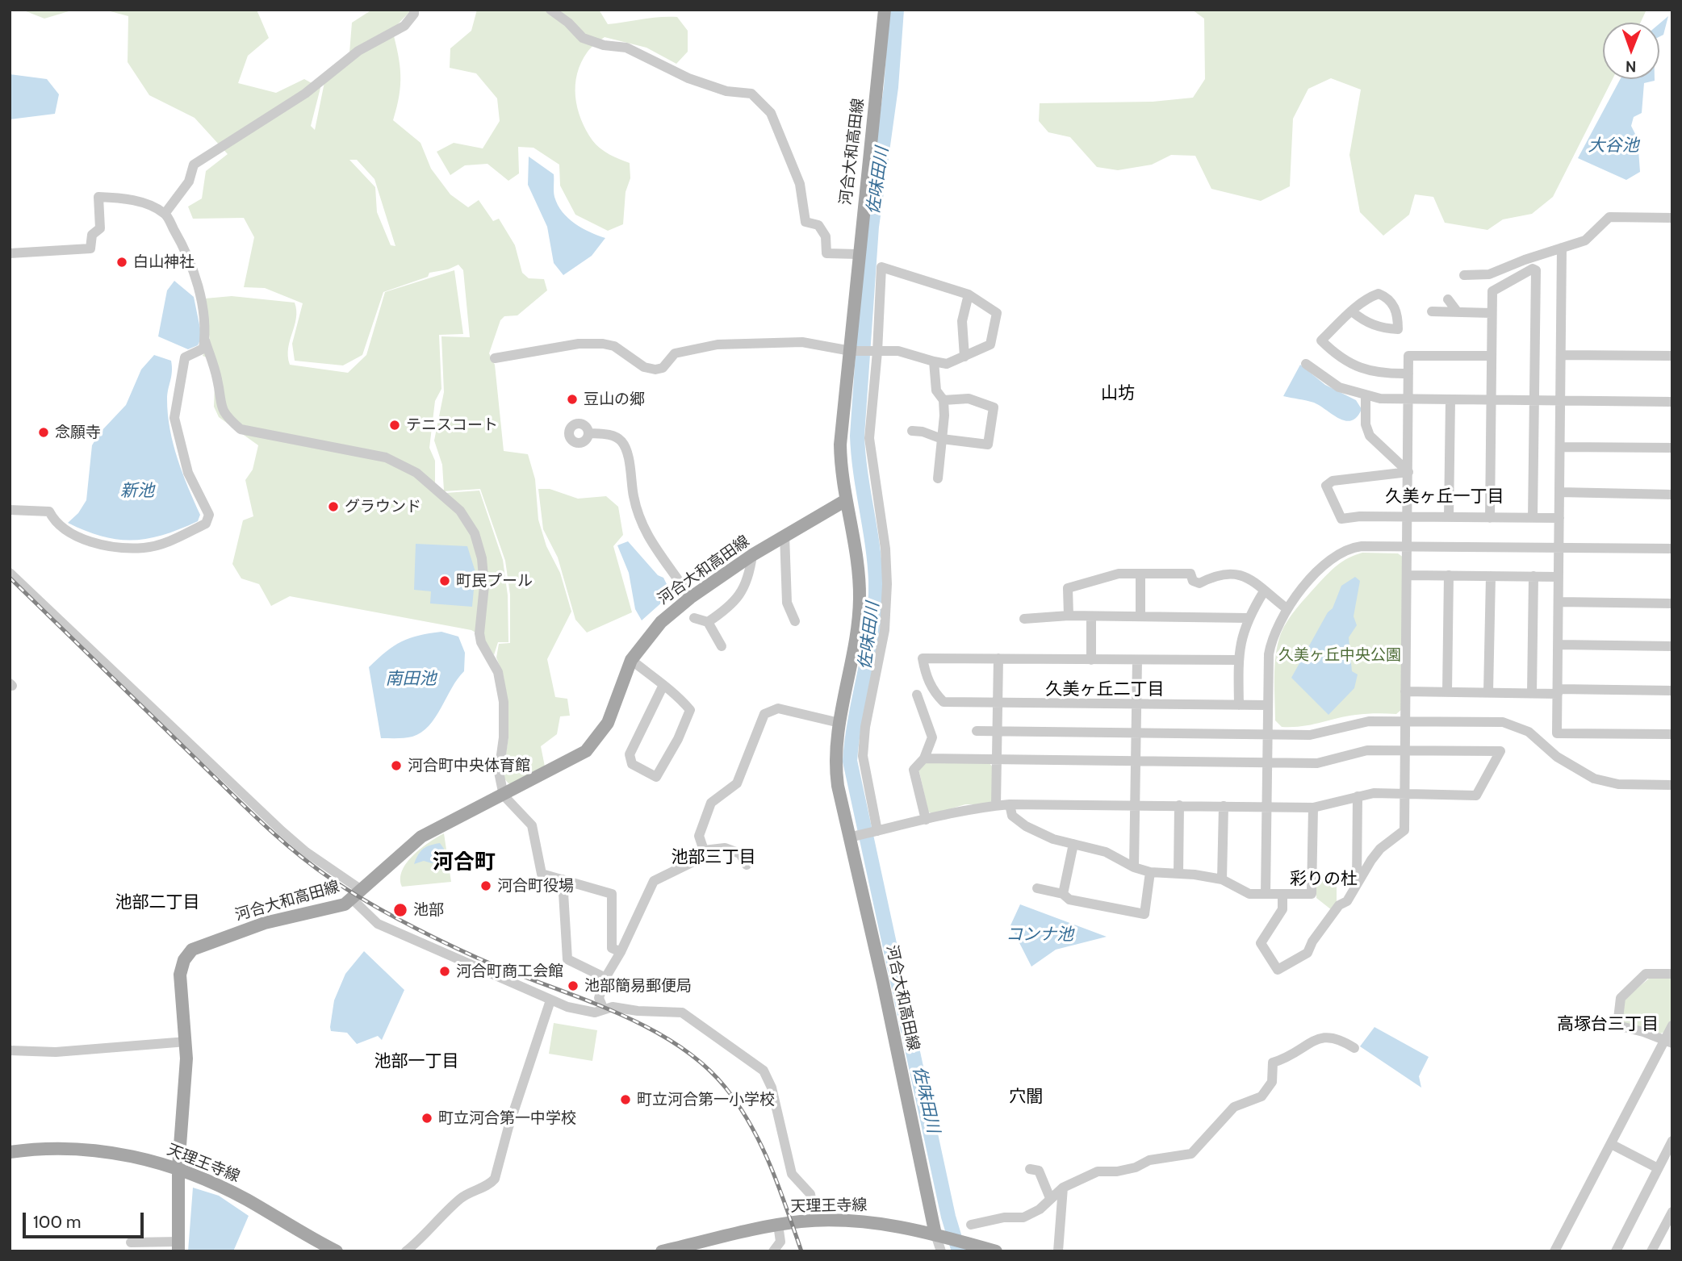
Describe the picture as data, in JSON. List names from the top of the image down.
{
  "streets": {
    "main road": ["河合大和高田線", "天理王寺線"]
  },
  "crossings": [
    ["河合大和高田線", "天理王寺線"]
  ],
  "districts": [
    "山坊",
    "久美ヶ丘一丁目",
    "久美ヶ丘二丁目",
    "池部三丁目",
    "河合町",
    "彩りの杜",
    "池部二丁目",
    "高塚台三丁目",
    "池部一丁目",
    "穴闇"
  ],
  "water": [
    "大谷池",
    "佐味田川",
    "新池",
    "南田池",
    "コンナ池"
  ],
  "parks": ["久美ヶ丘中央公園"],
  "places": [
    "白山神社",
    "豆山の郷",
    "テニスコート",
    "念願寺",
    "グラウンド",
    "町民プール",
    "河合町中央体育館",
    "河合町役場",
    "池部",
    "河合町商工会館",
    "池部簡易郵便局",
    "町立河合第一小学校",
    "町立河合第一中学校"
  ],
  "scale_bar": "100 m",
  "north": "bottom"
}
